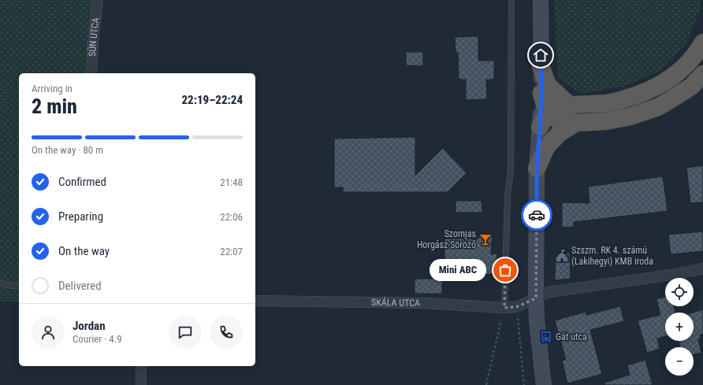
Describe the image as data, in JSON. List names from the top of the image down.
{
  "streets": {
    "street": ["SÜN UTCA", "SKÁLA UTCA"]
  },
  "places": {
    "bar": ["Szomjas Horgász Söröző"],
    "public building": ["Szszm. RK 4. számú (Lakihegyi) KMB iroda"],
    "other": ["Mini ABC"],
    "bus stop": ["Gát utca"]
  },
  "page": {
    "heading": ["2 min", "Arriving in", "22:19–22:24"],
    "panel": ["Jordan", "Courier · 4.9"],
    "bar": "On the way · 80 m",
    "list": [
      ["Confirmed", "21:48"],
      ["Preparing", "22:06"],
      ["On the way", "22:07"],
      "Delivered"
    ],
    "bubble": "Mini ABC",
    "map_buttons": ["+", "−"]
  }
}
